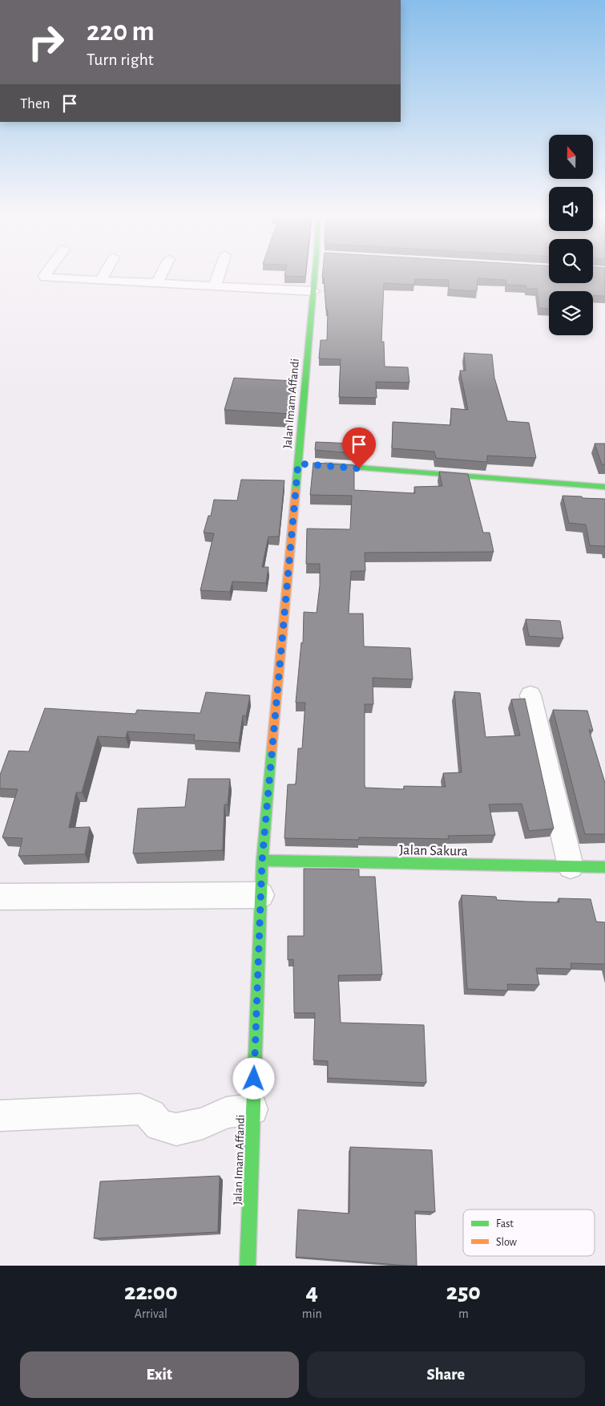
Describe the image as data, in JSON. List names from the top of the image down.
{
  "streets": {
    "street": ["Jalan Imam Affandi", "Jalan Sakura"]
  },
  "crossings": [
    ["Jalan Imam Affandi", "Jalan Sakura"]
  ],
  "legend": ["Fast", "Slow"],
  "north": "top",
  "page": {
    "turn": ["220 m", "Turn right"],
    "then": "Then",
    "eta": [
      "22:00",
      "Arrival",
      "4",
      "min",
      "250",
      "m"
    ],
    "buttons": ["Exit", "Share"]
  }
}
